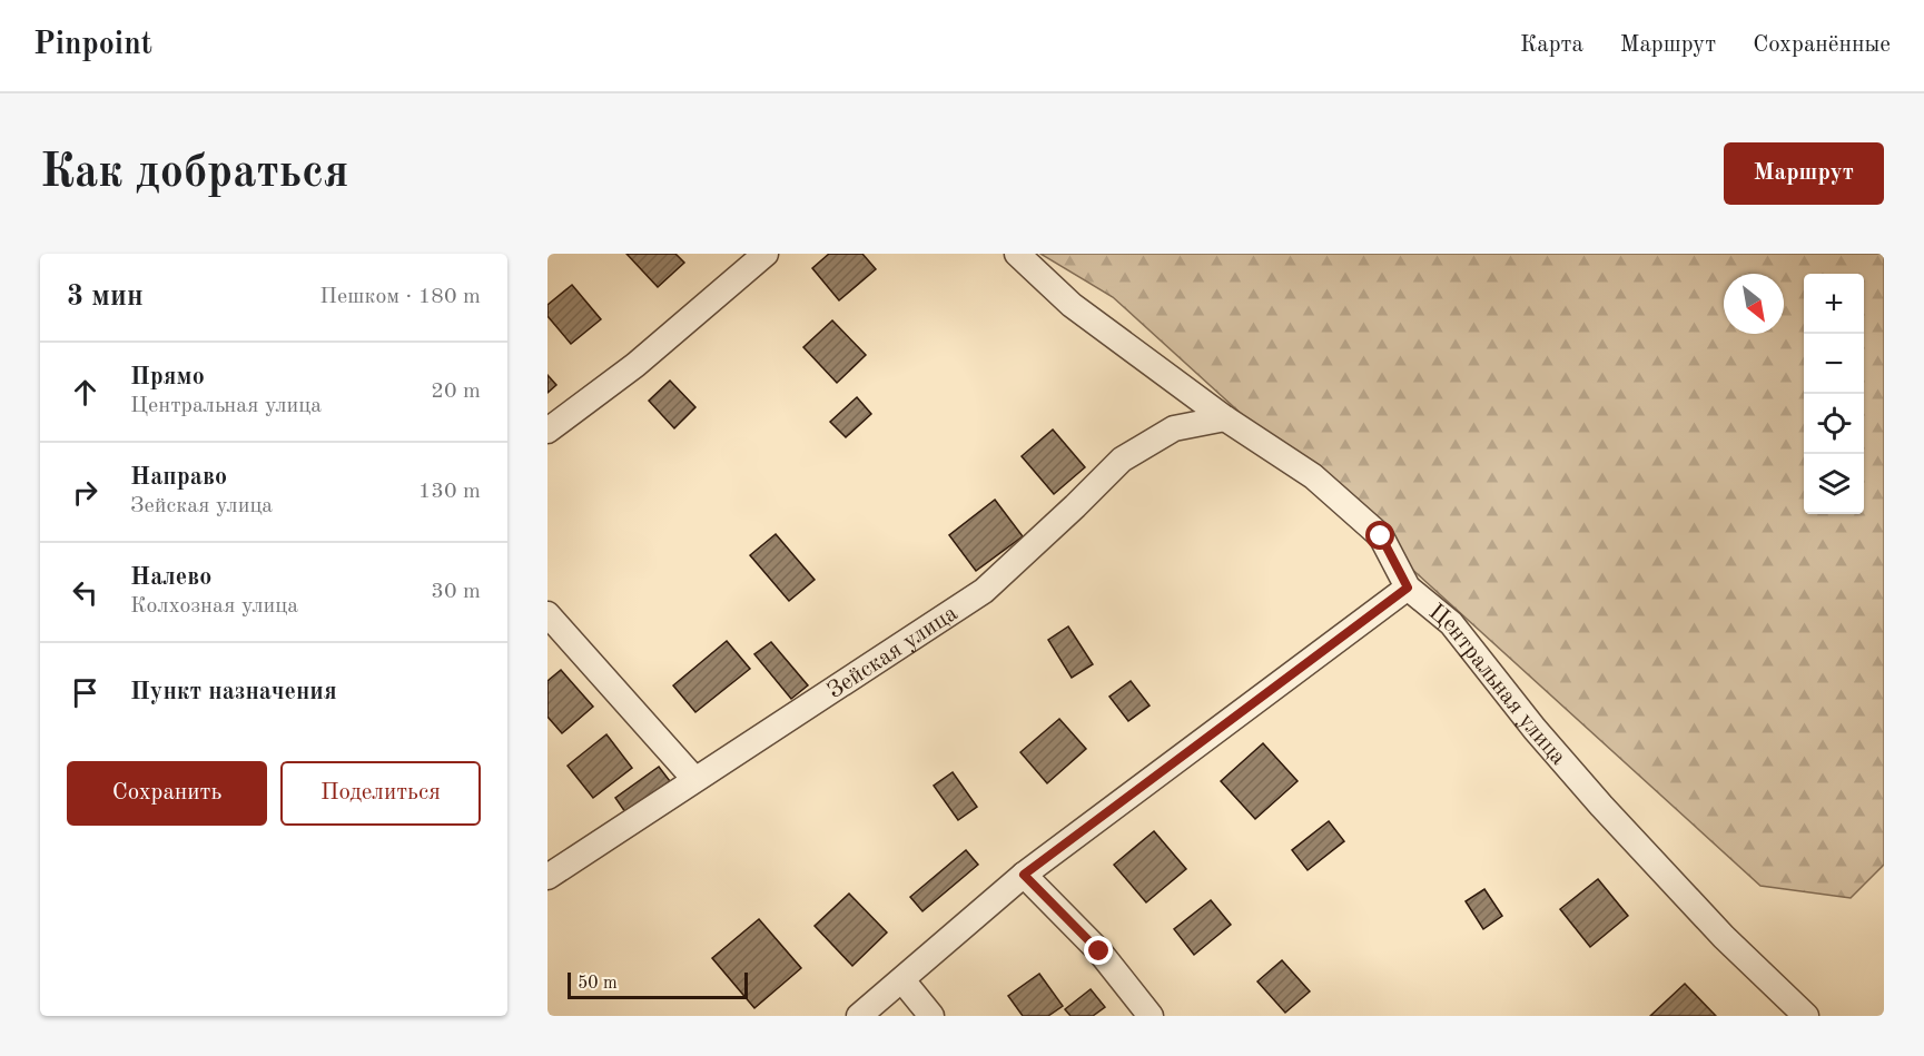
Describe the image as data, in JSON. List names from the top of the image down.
{
  "streets": {
    "street": ["Зейская улица", "Центральная улица"]
  },
  "crossings": [
    ["Зейская улица", "Центральная улица"]
  ],
  "scale_bar": "50 m",
  "north": "bottom right",
  "page": {
    "header": "Pinpoint",
    "nav": ["Карта", "Маршрут", "Сохранённые"],
    "buttons": [
      "Маршрут",
      ["Сохранить", "Поделиться"]
    ],
    "title": "Как добраться",
    "heading": ["3 мин", "Пешком · 180 m"],
    "map_buttons": ["+", "−"],
    "list": [
      ["Прямо", "Центральная улица", "20 m"],
      ["Направо", "Зейская улица", "130 m"],
      ["Налево", "Колхозная улица", "30 m"],
      "Пункт назначения"
    ],
    "scale": "50 m"
  }
}
